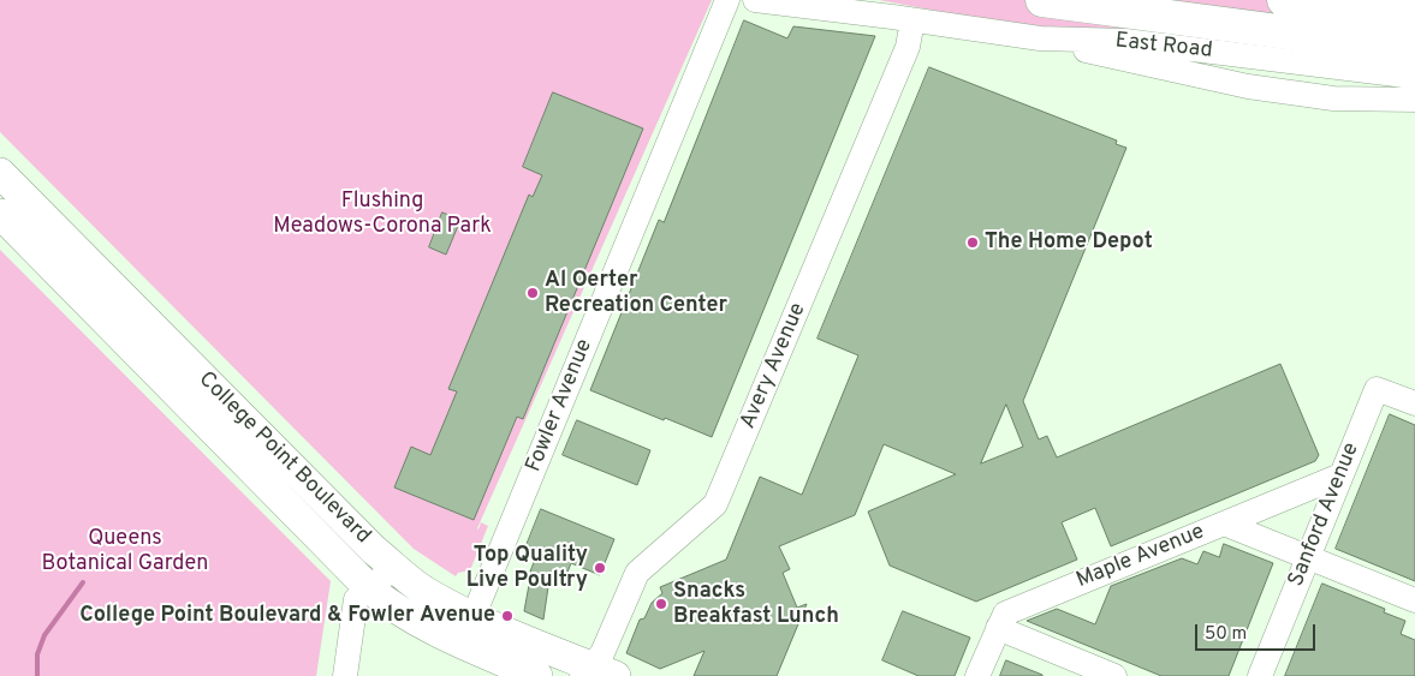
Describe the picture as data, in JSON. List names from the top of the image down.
{
  "streets": {
    "main road": ["College Point Boulevard"],
    "street": [
      "East Road",
      "Avery Avenue",
      "Fowler Avenue",
      "Sanford Avenue",
      "Maple Avenue"
    ]
  },
  "crossings": [
    ["East Road", "Avery Avenue"],
    ["Avery Avenue", "College Point Boulevard"],
    ["Fowler Avenue", "College Point Boulevard"],
    ["Sanford Avenue", "Maple Avenue"]
  ],
  "parks": ["Flushing Meadows-Corona Park", "Queens Botanical Garden"],
  "places": [
    "The Home Depot",
    "Al Oerter Recreation Center",
    "Top Quality Live Poultry",
    "Snacks Breakfast Lunch",
    "College Point Boulevard & Fowler Avenue"
  ],
  "scale_bar": "50 m"
}
